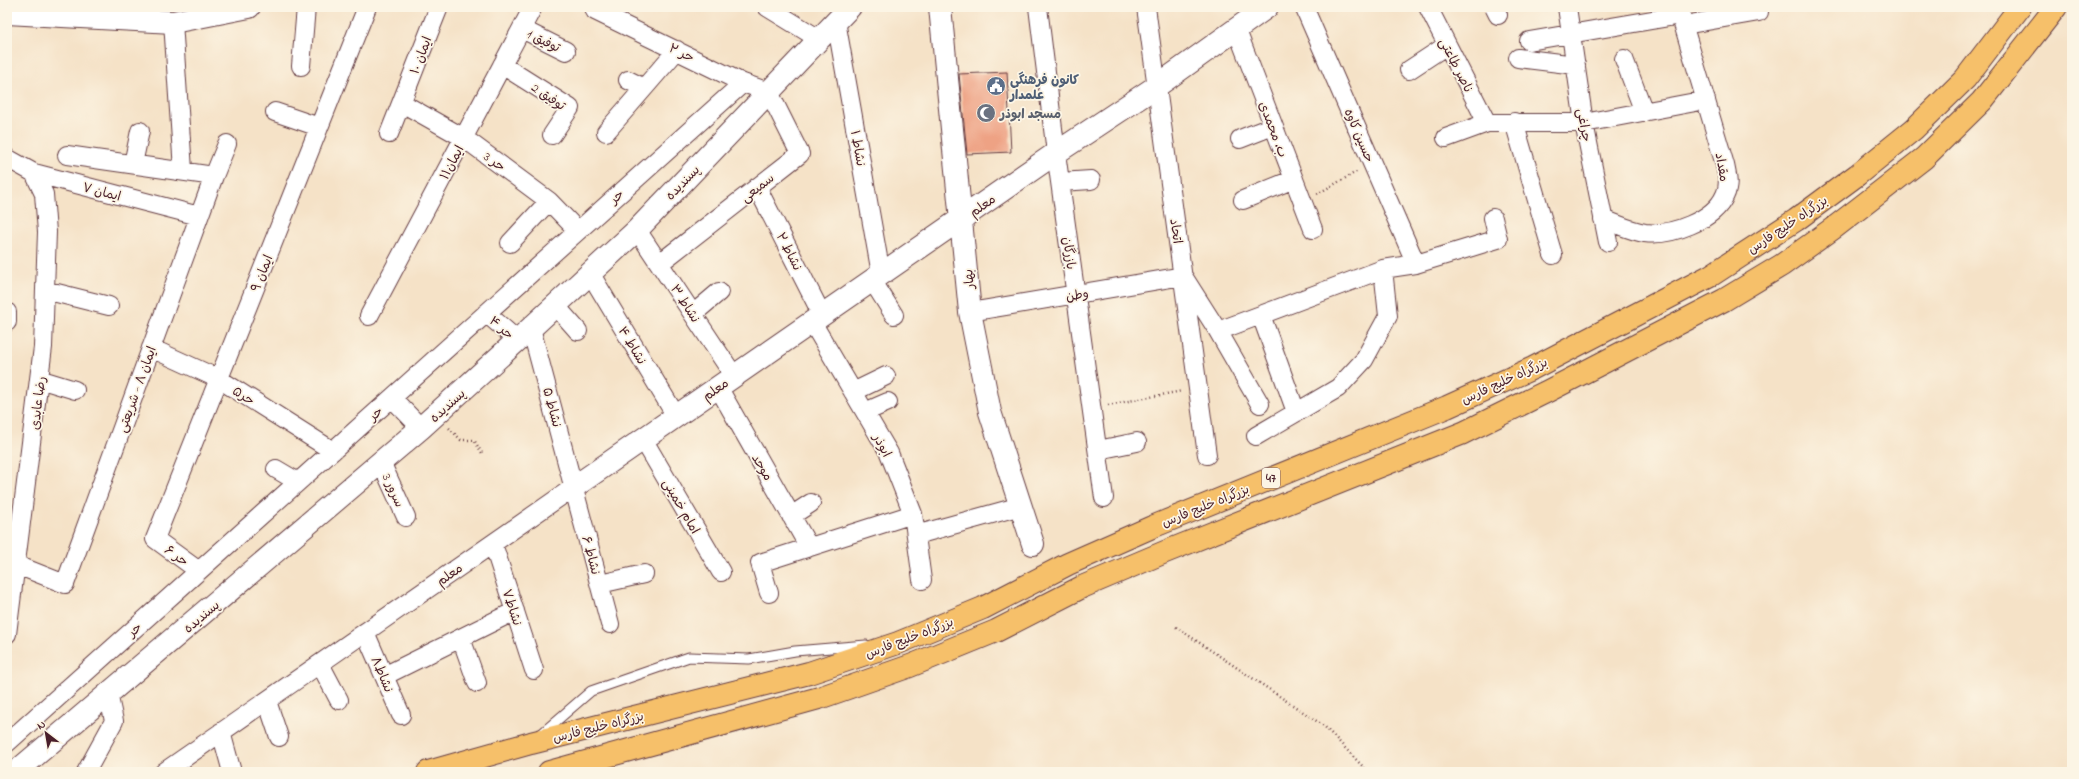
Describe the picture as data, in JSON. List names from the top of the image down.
{
  "streets": {
    "highway": ["بزرگراه خلیج فارس", "47"],
    "street": [
      "توفیق 1",
      "حر ۲",
      "ایمان ۱۰",
      "ناصر طاعتی",
      "توفیق 2",
      "چراغی",
      "ب. محمدی",
      "حسین کاوه",
      "نشاط ۱",
      "حر 3",
      "ایمان۱۱",
      "مقداد",
      "پسندیده",
      "سمیعی",
      "ایمان ۷",
      "حر",
      "معلم",
      "اتحاد",
      "نشاط ۲",
      "بازرگان",
      "ایمان ۹",
      "بهار",
      "وطن",
      "نشاط ۳",
      "حر ۴",
      "نشاط ۴",
      "ایمان ۸ - شریعتی",
      "حر۵",
      "رضا عابدی",
      "نشاط ۵",
      "ابوذر",
      "موحد",
      "سرور 3",
      "امام خمینی",
      "حر ۶",
      "نشاط ۶",
      "نشاط۷",
      "نشاط۸"
    ]
  },
  "crossings": [
    ["توفیق 1", "ایمان۱۱"],
    ["حر ۲", "پسندیده"],
    ["حر ۲", "سمیعی"],
    ["حر ۲", "حر"],
    ["ایمان ۱۰", "حر 3"],
    ["توفیق 2", "ایمان۱۱"],
    ["چراغی", "مقداد"],
    ["ب. محمدی", "معلم"],
    ["نشاط ۱", "پسندیده"],
    ["نشاط ۱", "معلم"],
    ["حر 3", "ایمان۱۱"],
    ["حر 3", "حر"],
    ["پسندیده", "سمیعی"],
    ["پسندیده", "نشاط ۳"],
    ["پسندیده", "حر ۴"],
    ["پسندیده", "نشاط ۴"],
    ["پسندیده", "نشاط ۵"],
    ["پسندیده", "سرور 3"],
    ["سمیعی", "نشاط ۲"],
    ["سمیعی", "نشاط ۳"],
    ["ایمان ۷", "ایمان ۸ - شریعتی"],
    ["ایمان ۷", "رضا عابدی"],
    ["حر", "حر ۴"],
    ["حر", "حر۵"],
    ["حر", "حر ۶"],
    ["معلم", "اتحاد"],
    ["معلم", "نشاط ۲"],
    ["معلم", "بازرگان"],
    ["معلم", "بهار"],
    ["معلم", "نشاط ۳"],
    ["معلم", "نشاط ۴"],
    ["معلم", "نشاط ۵"],
    ["معلم", "ابوذر"],
    ["معلم", "موحد"],
    ["معلم", "امام خمینی"],
    ["معلم", "نشاط ۶"],
    ["معلم", "نشاط۷"],
    ["معلم", "نشاط۸"],
    ["اتحاد", "وطن"],
    ["نشاط ۲", "ابوذر"],
    ["بازرگان", "وطن"],
    ["ایمان ۹", "حر۵"],
    ["ایمان ۹", "حر ۶"],
    ["بهار", "وطن"],
    ["نشاط ۳", "موحد"],
    ["حر ۴", "نشاط ۵"],
    ["ایمان ۸ - شریعتی", "حر۵"],
    ["ایمان ۸ - شریعتی", "رضا عابدی"],
    ["نشاط ۵", "نشاط ۶"]
  ],
  "places": {
    "public building": ["کانون فرهنگی علمدار"],
    "mosque": ["مسجد ابوذر"]
  },
  "north": "top left"
}
